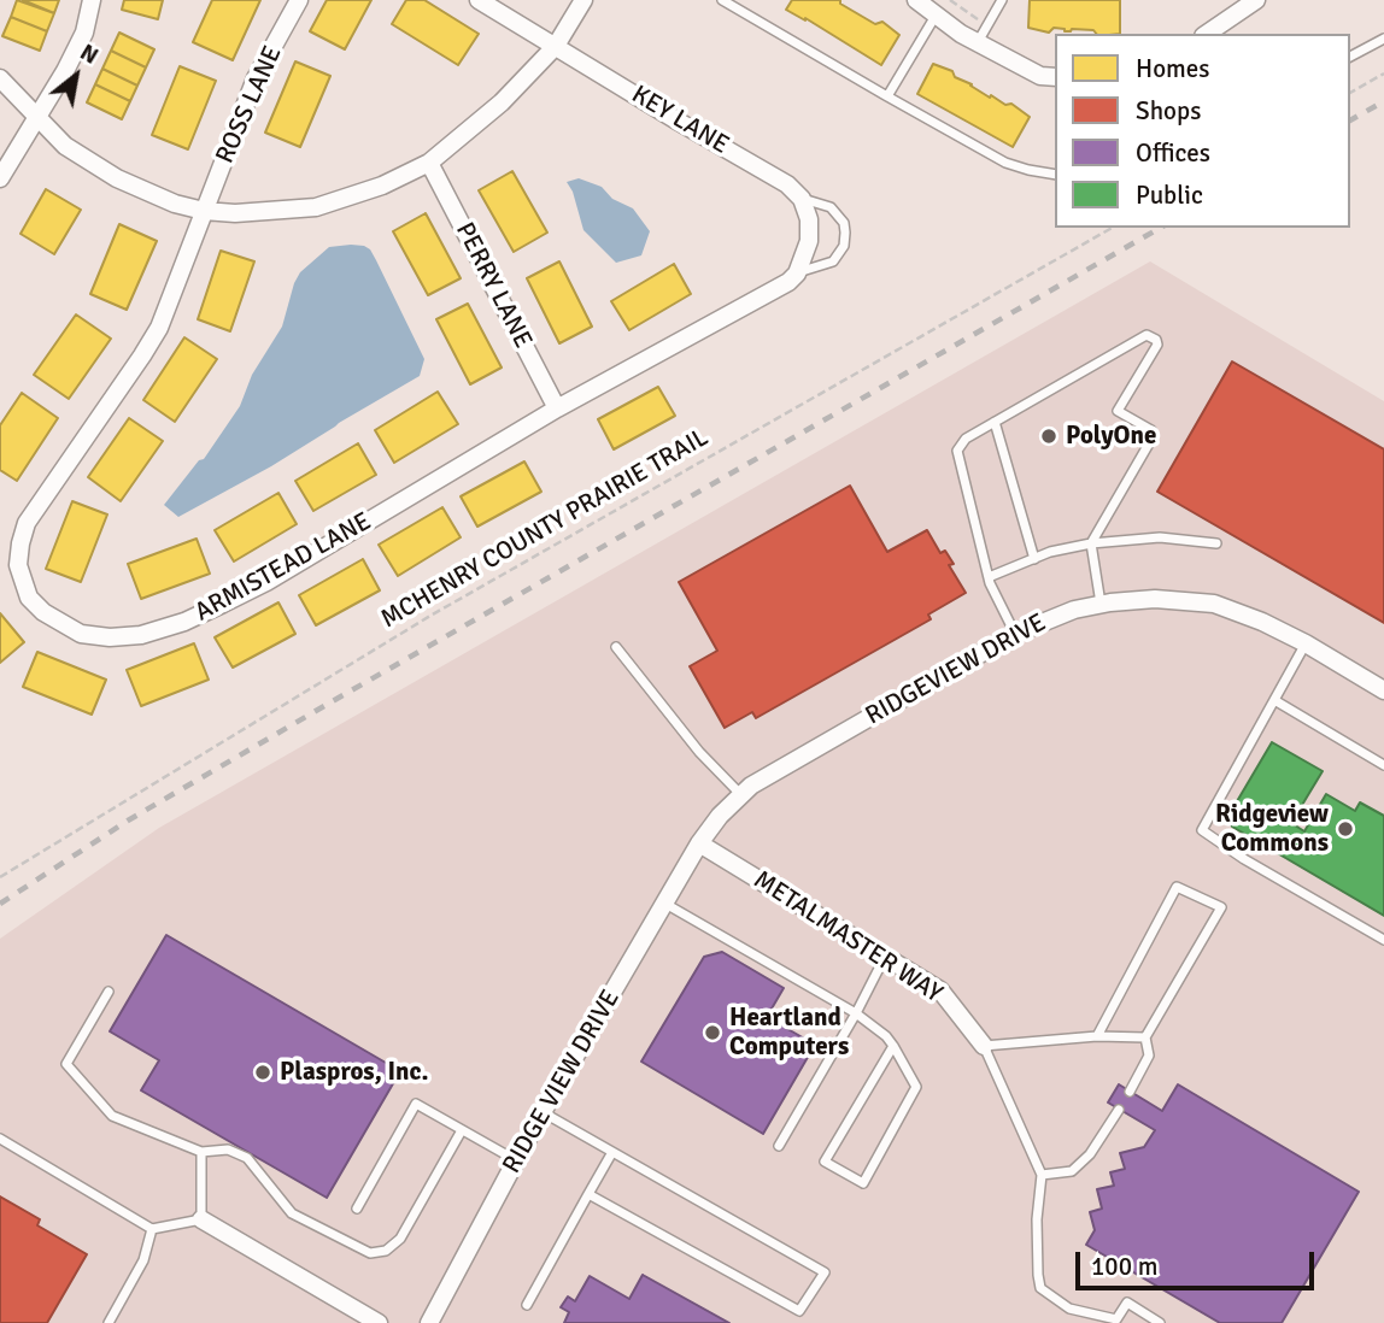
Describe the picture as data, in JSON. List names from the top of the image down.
{
  "streets": {
    "street": [
      "ROSS LANE",
      "KEY LANE",
      "PERRY LANE",
      "ARMISTEAD LANE",
      "RIDGEVIEW DRIVE",
      "METALMASTER WAY",
      "RIDGE VIEW DRIVE"
    ],
    "path": ["MCHENRY COUNTY PRAIRIE TRAIL"]
  },
  "crossings": [
    ["ROSS LANE", "ARMISTEAD LANE"],
    ["KEY LANE", "PERRY LANE"],
    ["KEY LANE", "ARMISTEAD LANE"],
    ["PERRY LANE", "ARMISTEAD LANE"],
    ["RIDGEVIEW DRIVE", "METALMASTER WAY"],
    ["RIDGEVIEW DRIVE", "RIDGE VIEW DRIVE"],
    ["METALMASTER WAY", "RIDGE VIEW DRIVE"]
  ],
  "places": [
    "PolyOne",
    "Ridgeview Commons",
    "Heartland Computers",
    "Plaspros, Inc."
  ],
  "legend": [
    "Homes",
    "Shops",
    "Offices",
    "Public"
  ],
  "scale_bar": "100 m",
  "north": "top right"
}
